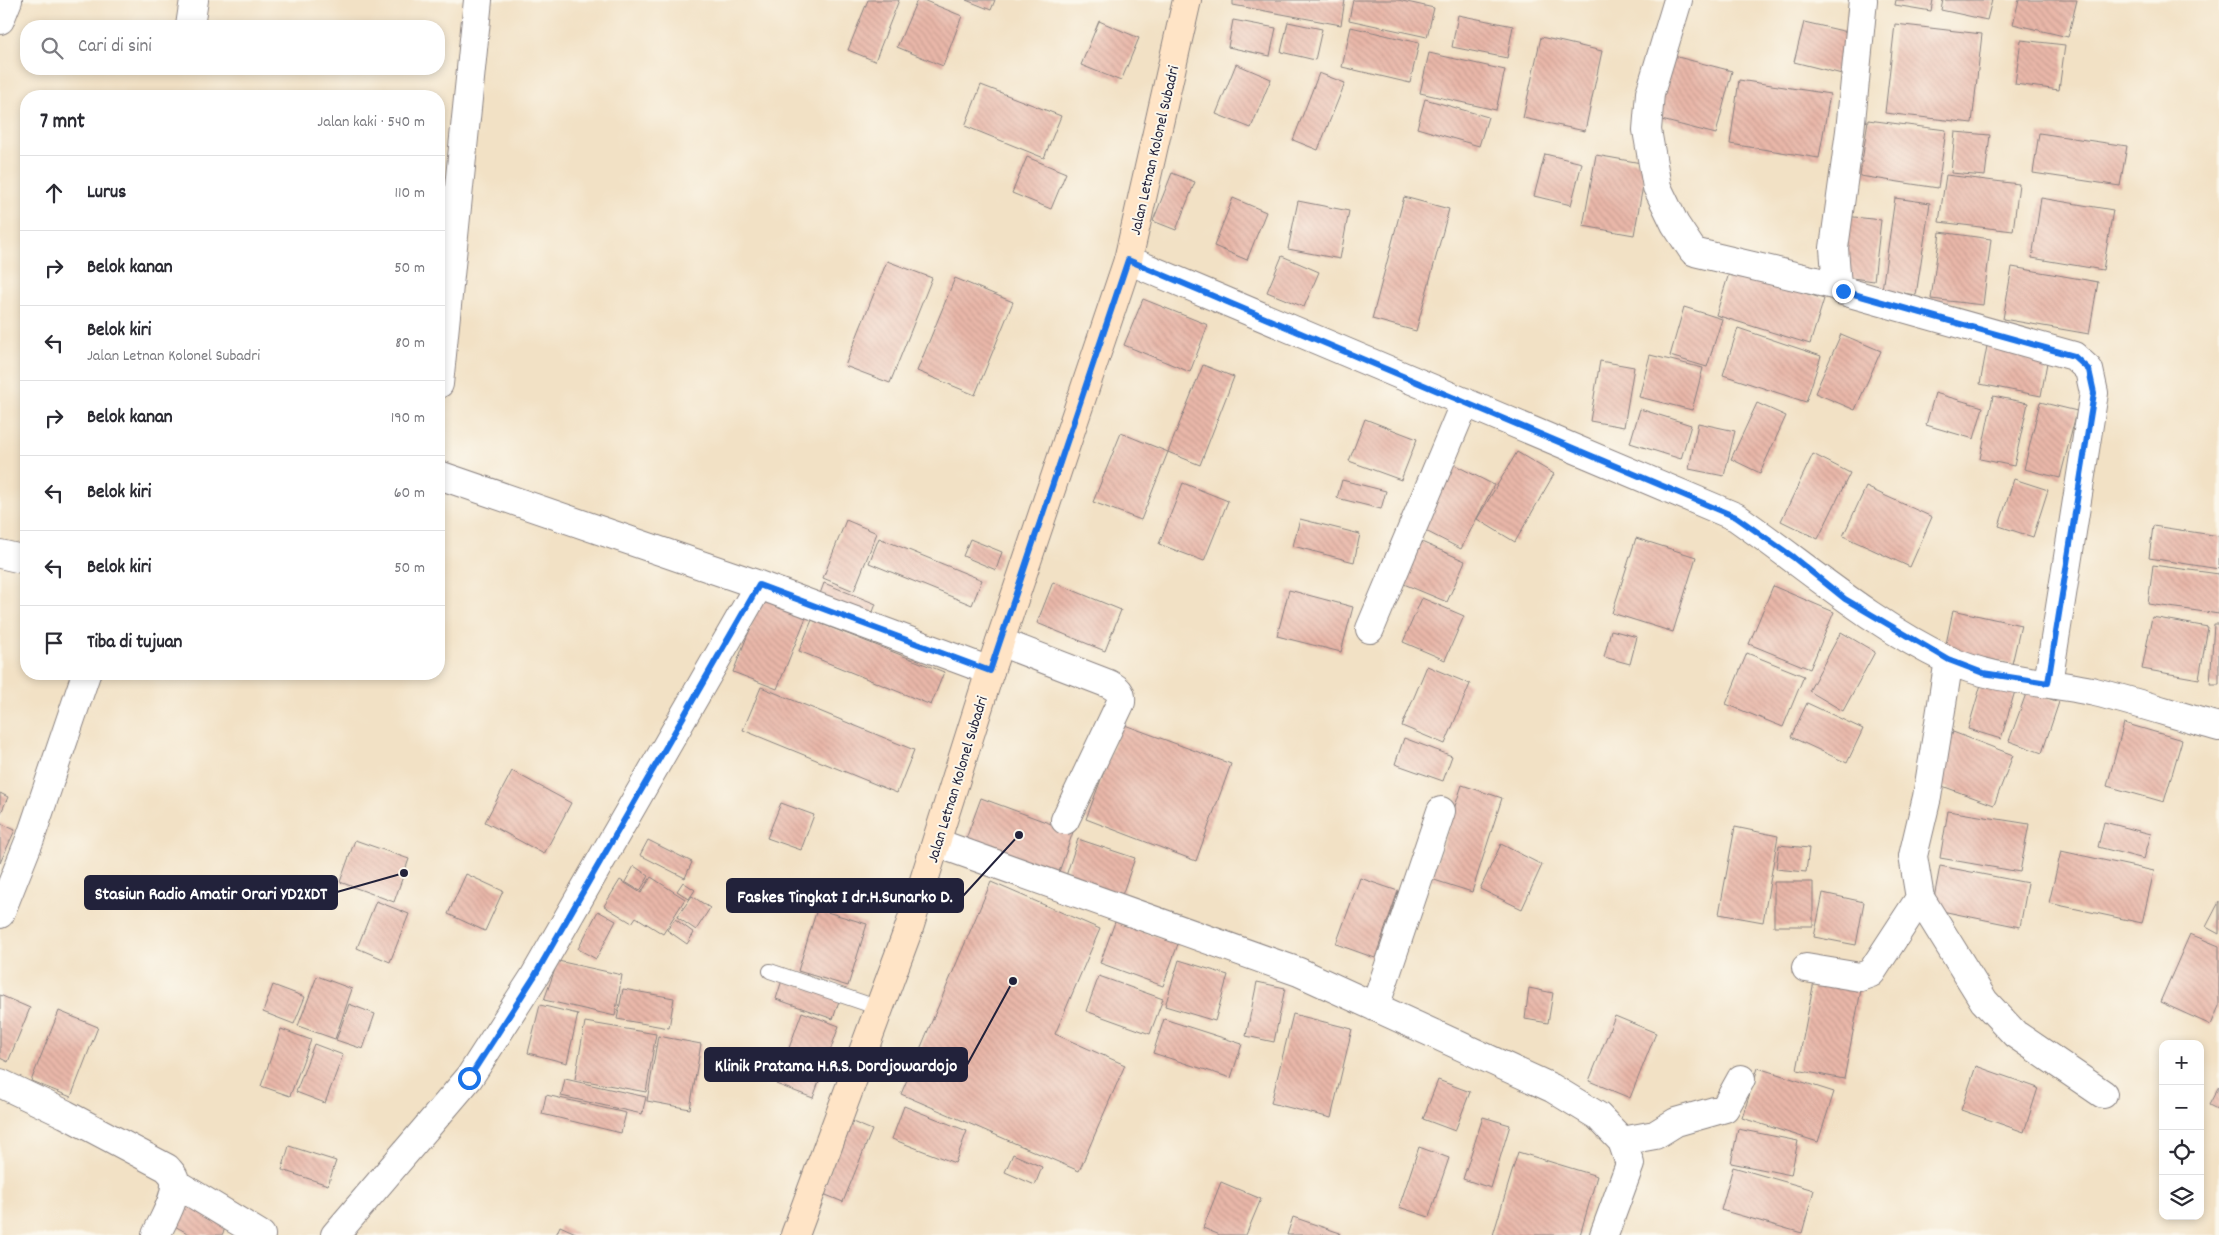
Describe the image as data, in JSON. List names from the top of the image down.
{
  "streets": {
    "main road": ["Jalan Letnan Kolonel Subadri"]
  },
  "places": ["Faskes Tingkat I dr.H.Sunarko D.", "Stasiun Radio Amatir Orari YD2XDT", "Klinik Pratama H.R.S. Dordjowardojo"],
  "page": {
    "search": "Cari di sini",
    "heading": ["7 mnt", "Jalan kaki · 540 m"],
    "list": [
      ["Lurus", "110 m"],
      ["Belok kanan", "50 m"],
      ["Belok kiri", "Jalan Letnan Kolonel Subadri", "80 m"],
      ["Belok kanan", "190 m"],
      ["Belok kiri", "60 m"],
      ["Belok kiri", "50 m"],
      "Tiba di tujuan"
    ],
    "map_buttons": ["+", "−"]
  }
}
